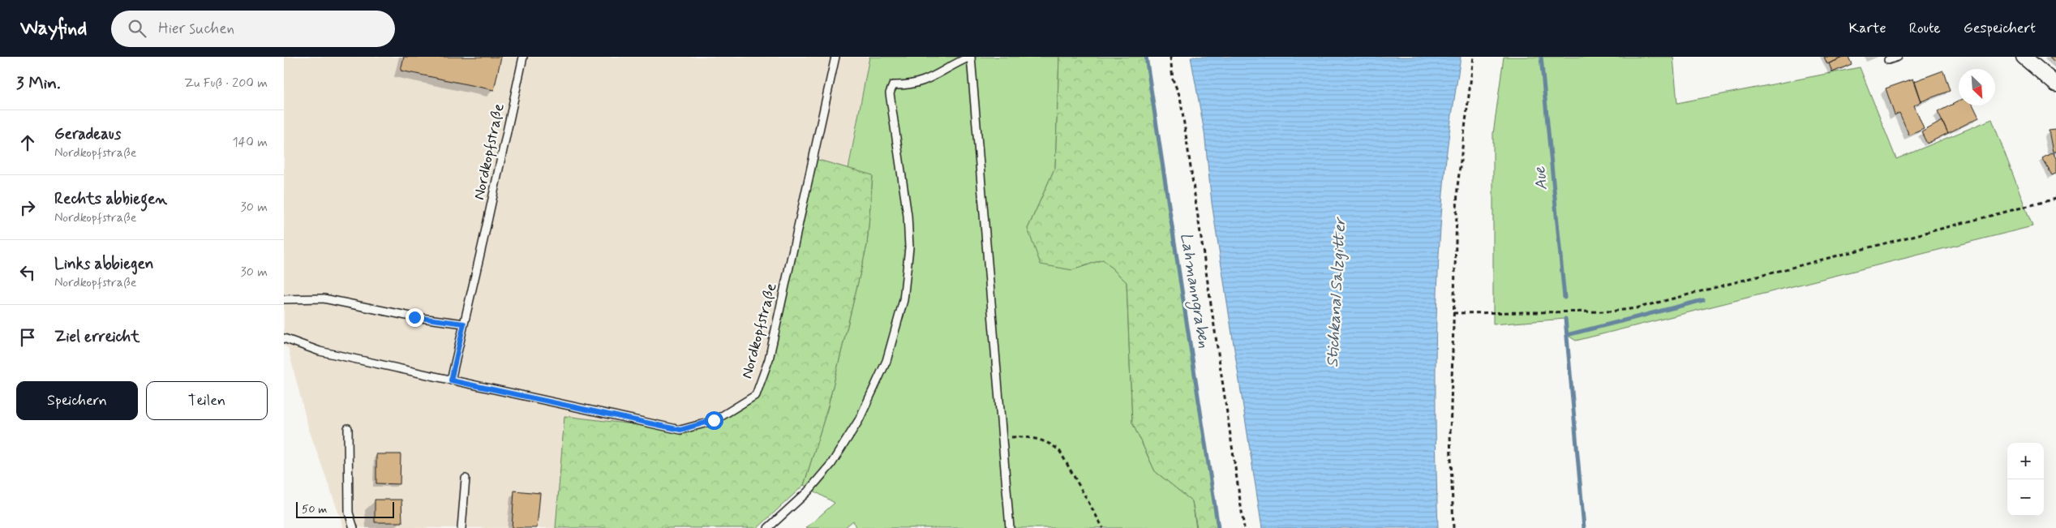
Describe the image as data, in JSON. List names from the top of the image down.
{
  "streets": {
    "lane": ["Nordkopfstraße"]
  },
  "water": ["Aue", "Lahmanngraben", "Stichkanal Salzgitter"],
  "scale_bar": "50 m",
  "north": "bottom right",
  "page": {
    "header": "Wayfind",
    "search": "Hier suchen",
    "nav": ["Karte", "Route", "Gespeichert"],
    "heading": ["3 Min.", "Zu Fuß · 200 m"],
    "list": [
      ["Geradeaus", "Nordkopfstraße", "140 m"],
      ["Rechts abbiegen", "Nordkopfstraße", "30 m"],
      ["Links abbiegen", "Nordkopfstraße", "30 m"],
      "Ziel erreicht"
    ],
    "buttons": ["Speichern", "Teilen"],
    "map_buttons": ["+", "−"],
    "scale": "50 m"
  }
}
